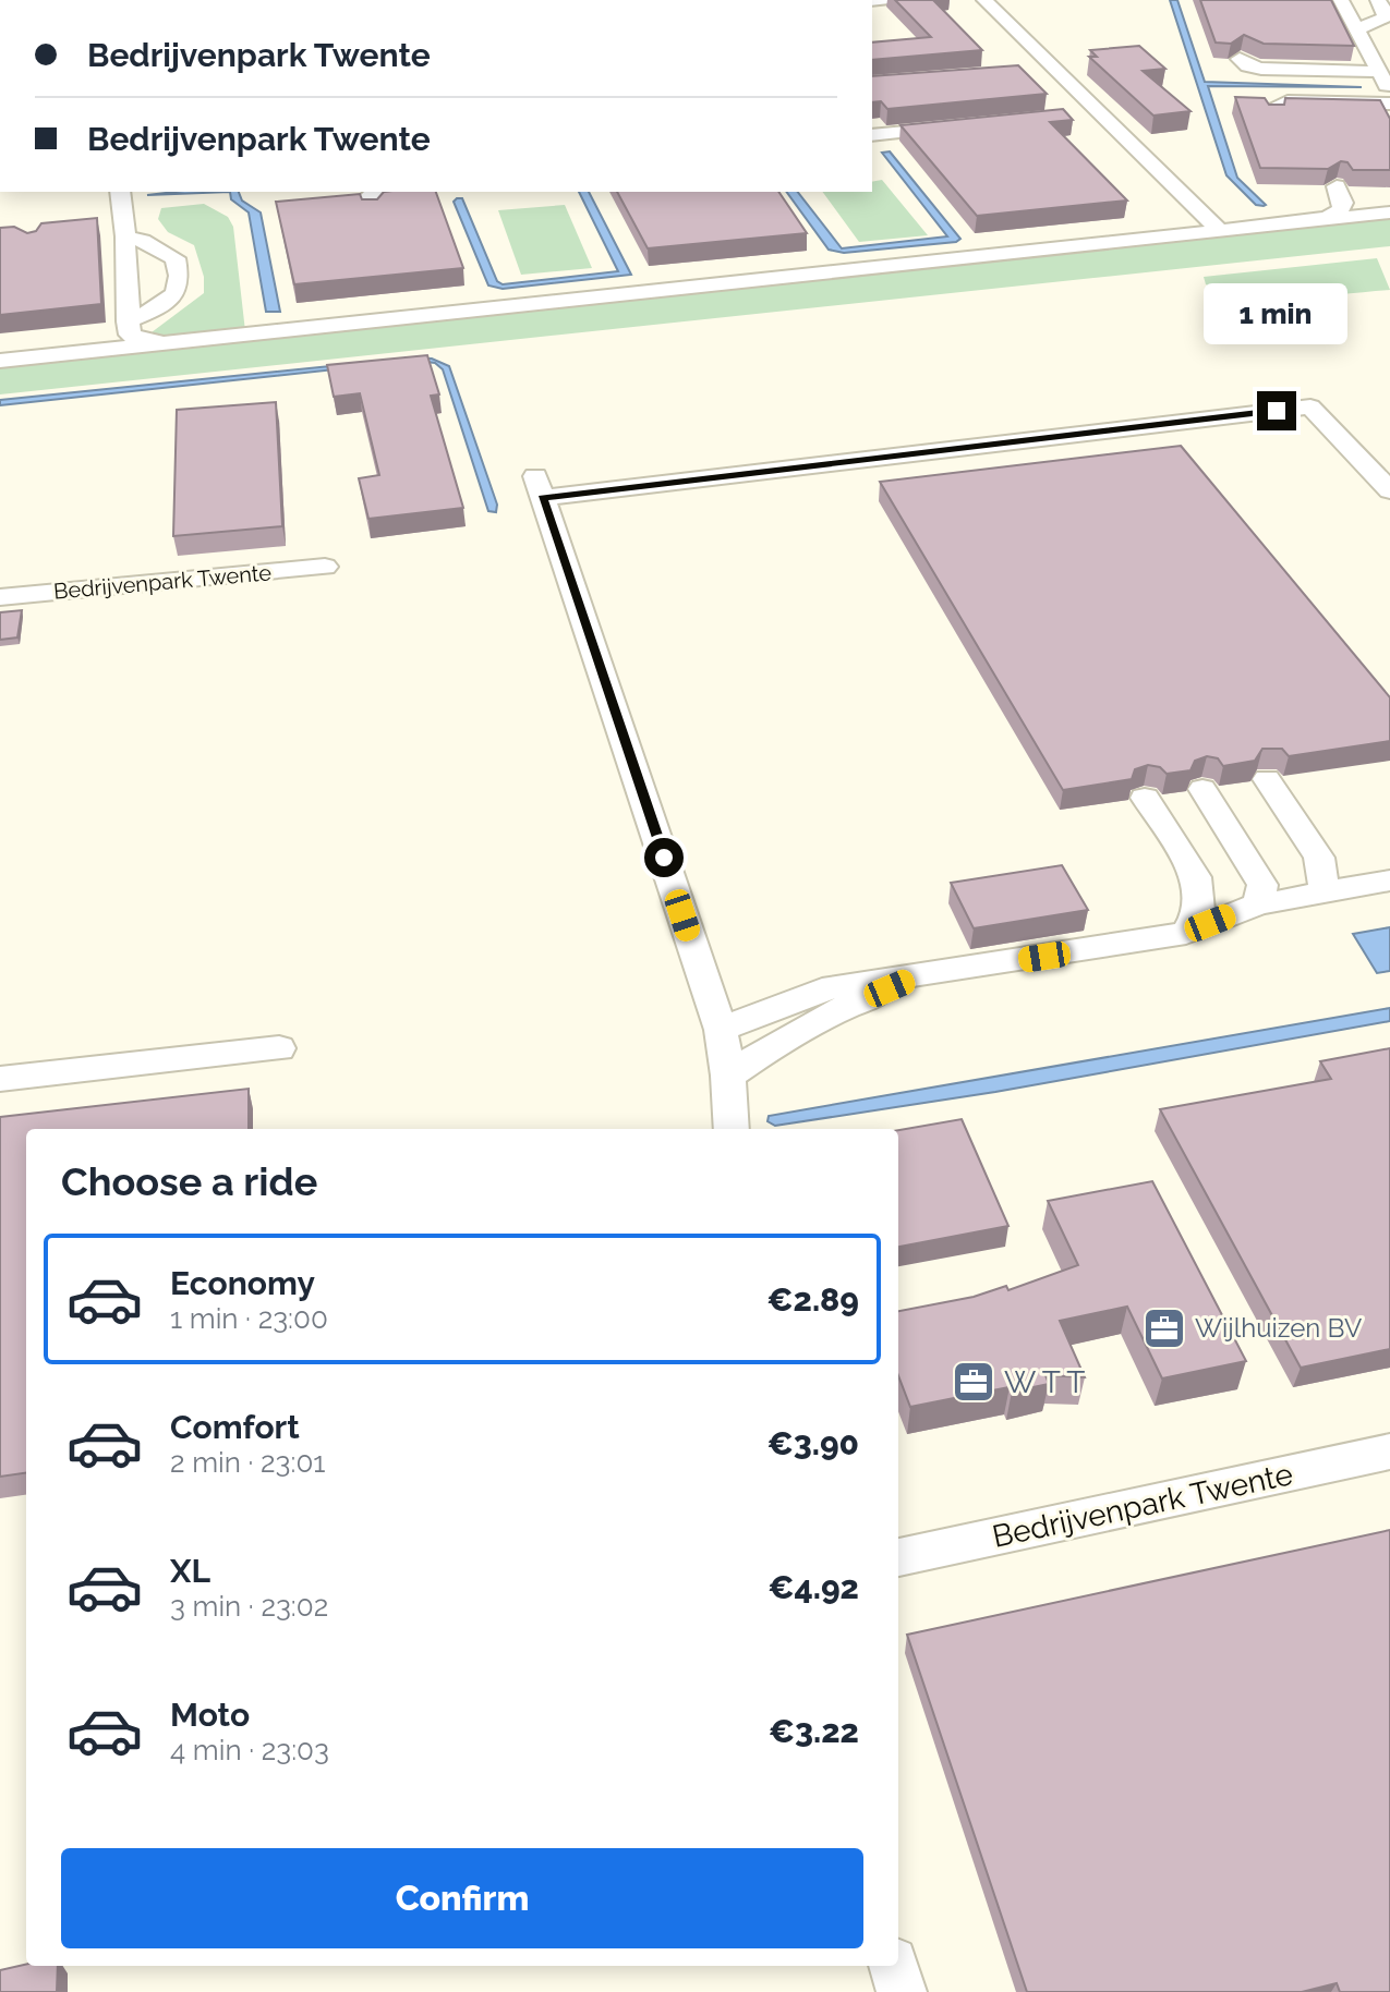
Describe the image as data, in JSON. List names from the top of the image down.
{
  "streets": {
    "street": ["Bedrijvenpark Twente"]
  },
  "places": {
    "office": ["Wijlhuizen BV", "W T T"]
  },
  "page": {
    "banner": ["Bedrijvenpark Twente", "Bedrijvenpark Twente"],
    "bubble": "1 min",
    "heading": "Choose a ride",
    "list": [
      {
        "name": "Economy",
        "note": "1 min · 23:00",
        "value": "€2.89"
      },
      {
        "name": "Comfort",
        "note": "2 min · 23:01",
        "value": "€3.90"
      },
      {
        "name": "XL",
        "note": "3 min · 23:02",
        "value": "€4.92"
      },
      {
        "name": "Moto",
        "note": "4 min · 23:03",
        "value": "€3.22"
      }
    ],
    "buttons": "Confirm"
  }
}
